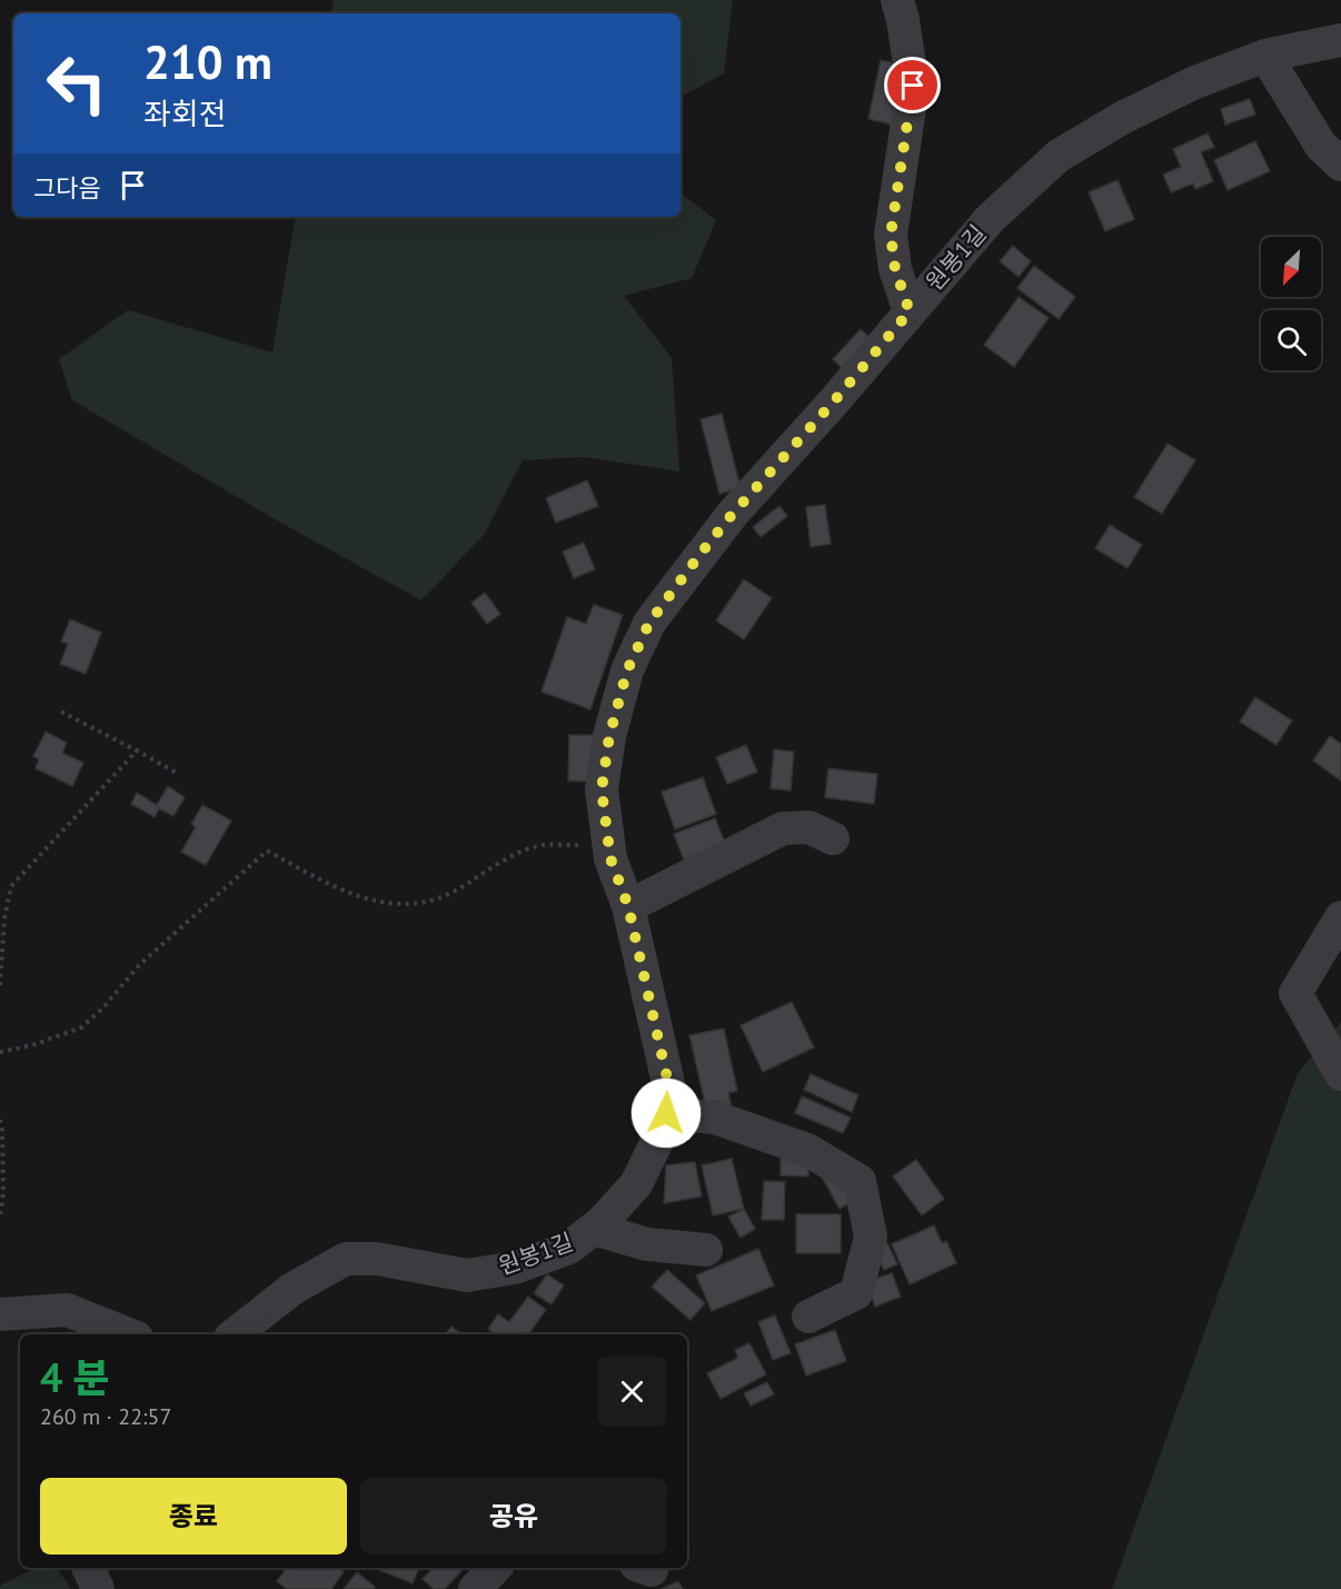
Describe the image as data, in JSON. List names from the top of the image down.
{
  "streets": {
    "street": ["원봉1길"]
  },
  "north": "bottom left",
  "page": {
    "turn": ["210 m", "좌회전"],
    "then": "그다음",
    "heading": ["4 분", "260 m · 22:57"],
    "buttons": ["종료", "공유"]
  }
}
